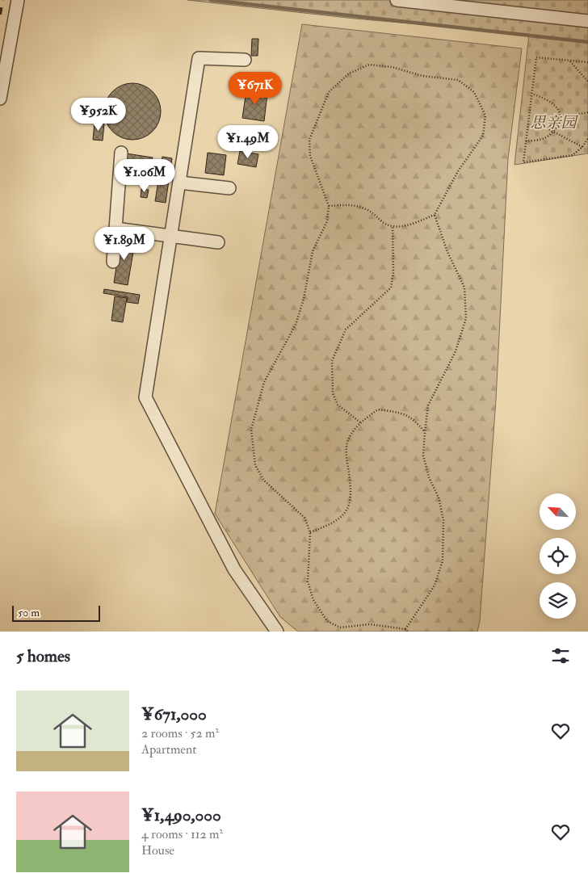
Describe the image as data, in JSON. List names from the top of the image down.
{
  "parks": ["思亲园"],
  "scale_bar": "50 m",
  "north": "top left",
  "page": {
    "price": [
      "¥671K",
      "¥952K",
      "¥1.49M",
      "¥1.06M",
      "¥1.89M"
    ],
    "scale": "50 m",
    "heading": "5 homes",
    "list": [
      {
        "name": "¥671,000",
        "note": "2 rooms · 52 m² · Apartment"
      },
      {
        "name": "¥1,490,000",
        "note": "4 rooms · 112 m² · House"
      }
    ]
  }
}
